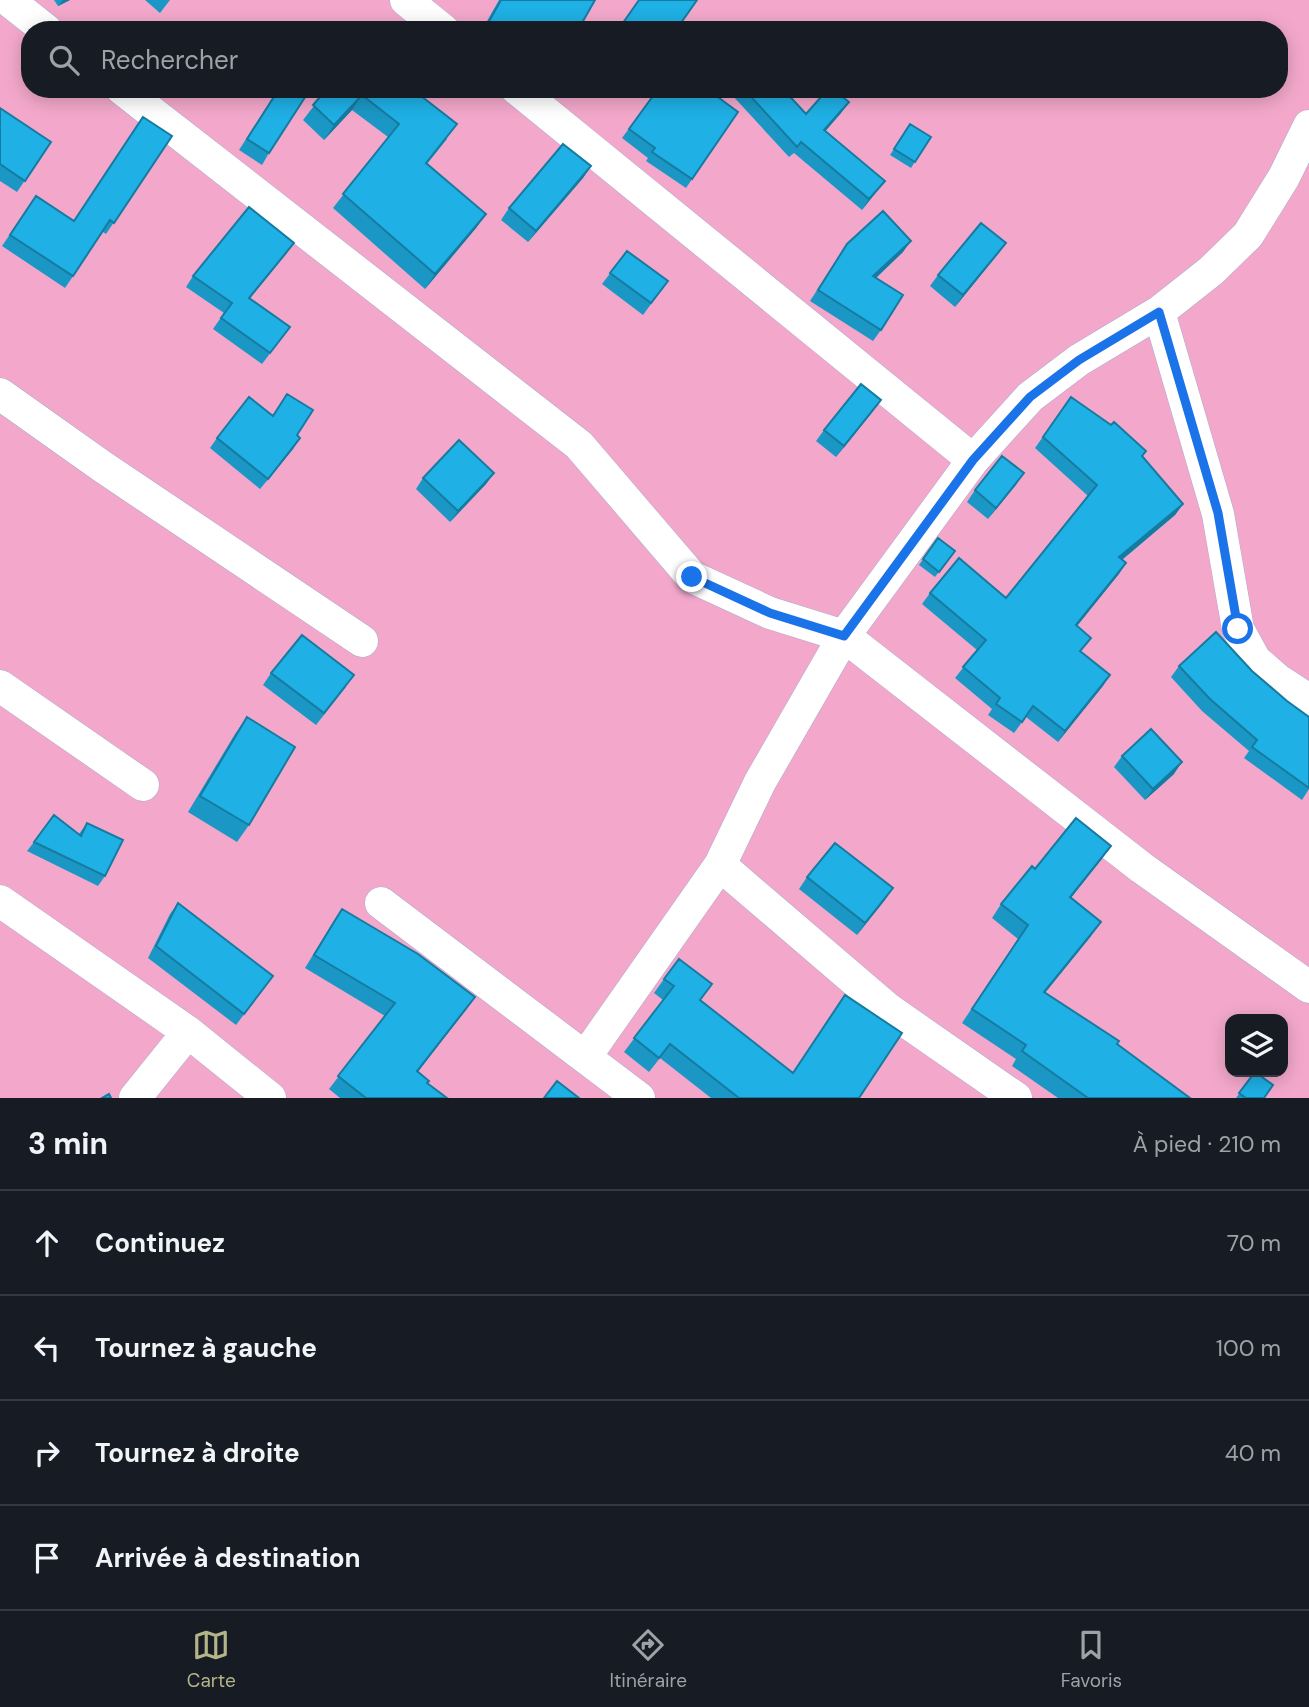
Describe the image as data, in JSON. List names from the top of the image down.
{
  "page": {
    "search": "Rechercher",
    "heading": ["3 min", "À pied · 210 m"],
    "list": [
      ["Continuez", "70 m"],
      ["Tournez à gauche", "100 m"],
      ["Tournez à droite", "40 m"],
      "Arrivée à destination"
    ],
    "nav": ["Carte", "Itinéraire", "Favoris"]
  }
}
